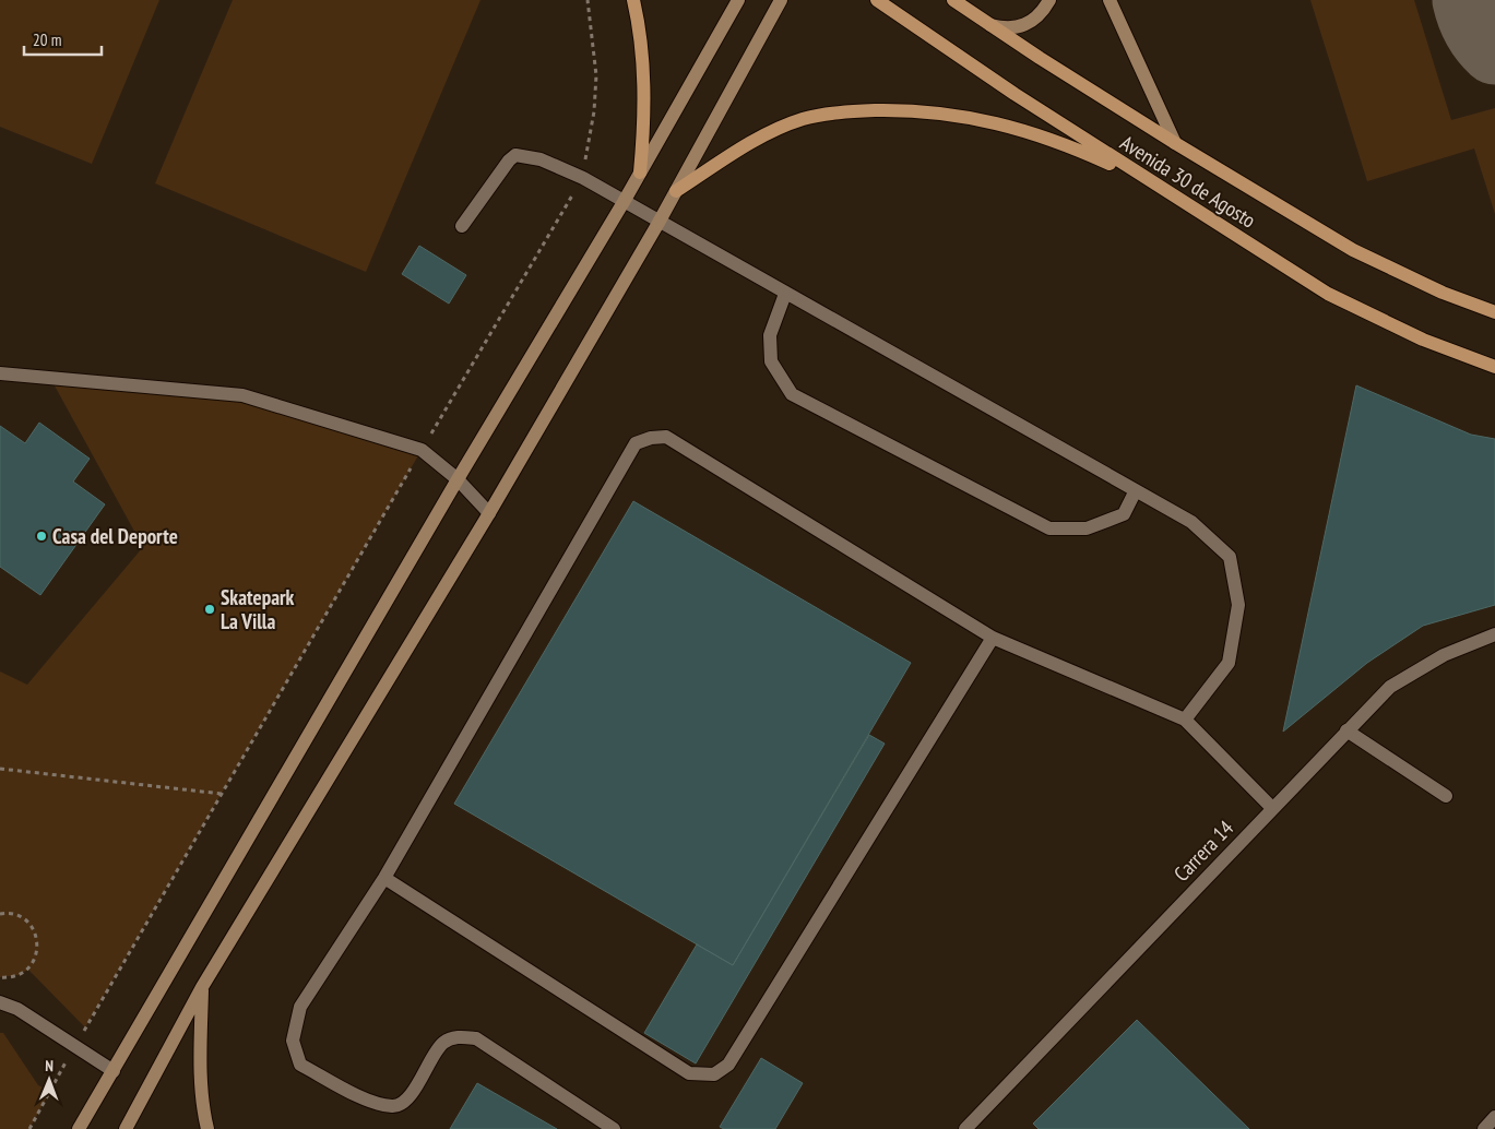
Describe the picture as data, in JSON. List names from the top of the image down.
{
  "streets": {
    "main road": ["Avenida 30 de Agosto"],
    "street": ["Carrera 14"]
  },
  "places": ["Casa del Deporte", "Skatepark La Villa"],
  "scale_bar": "20 m",
  "north": "top"
}
